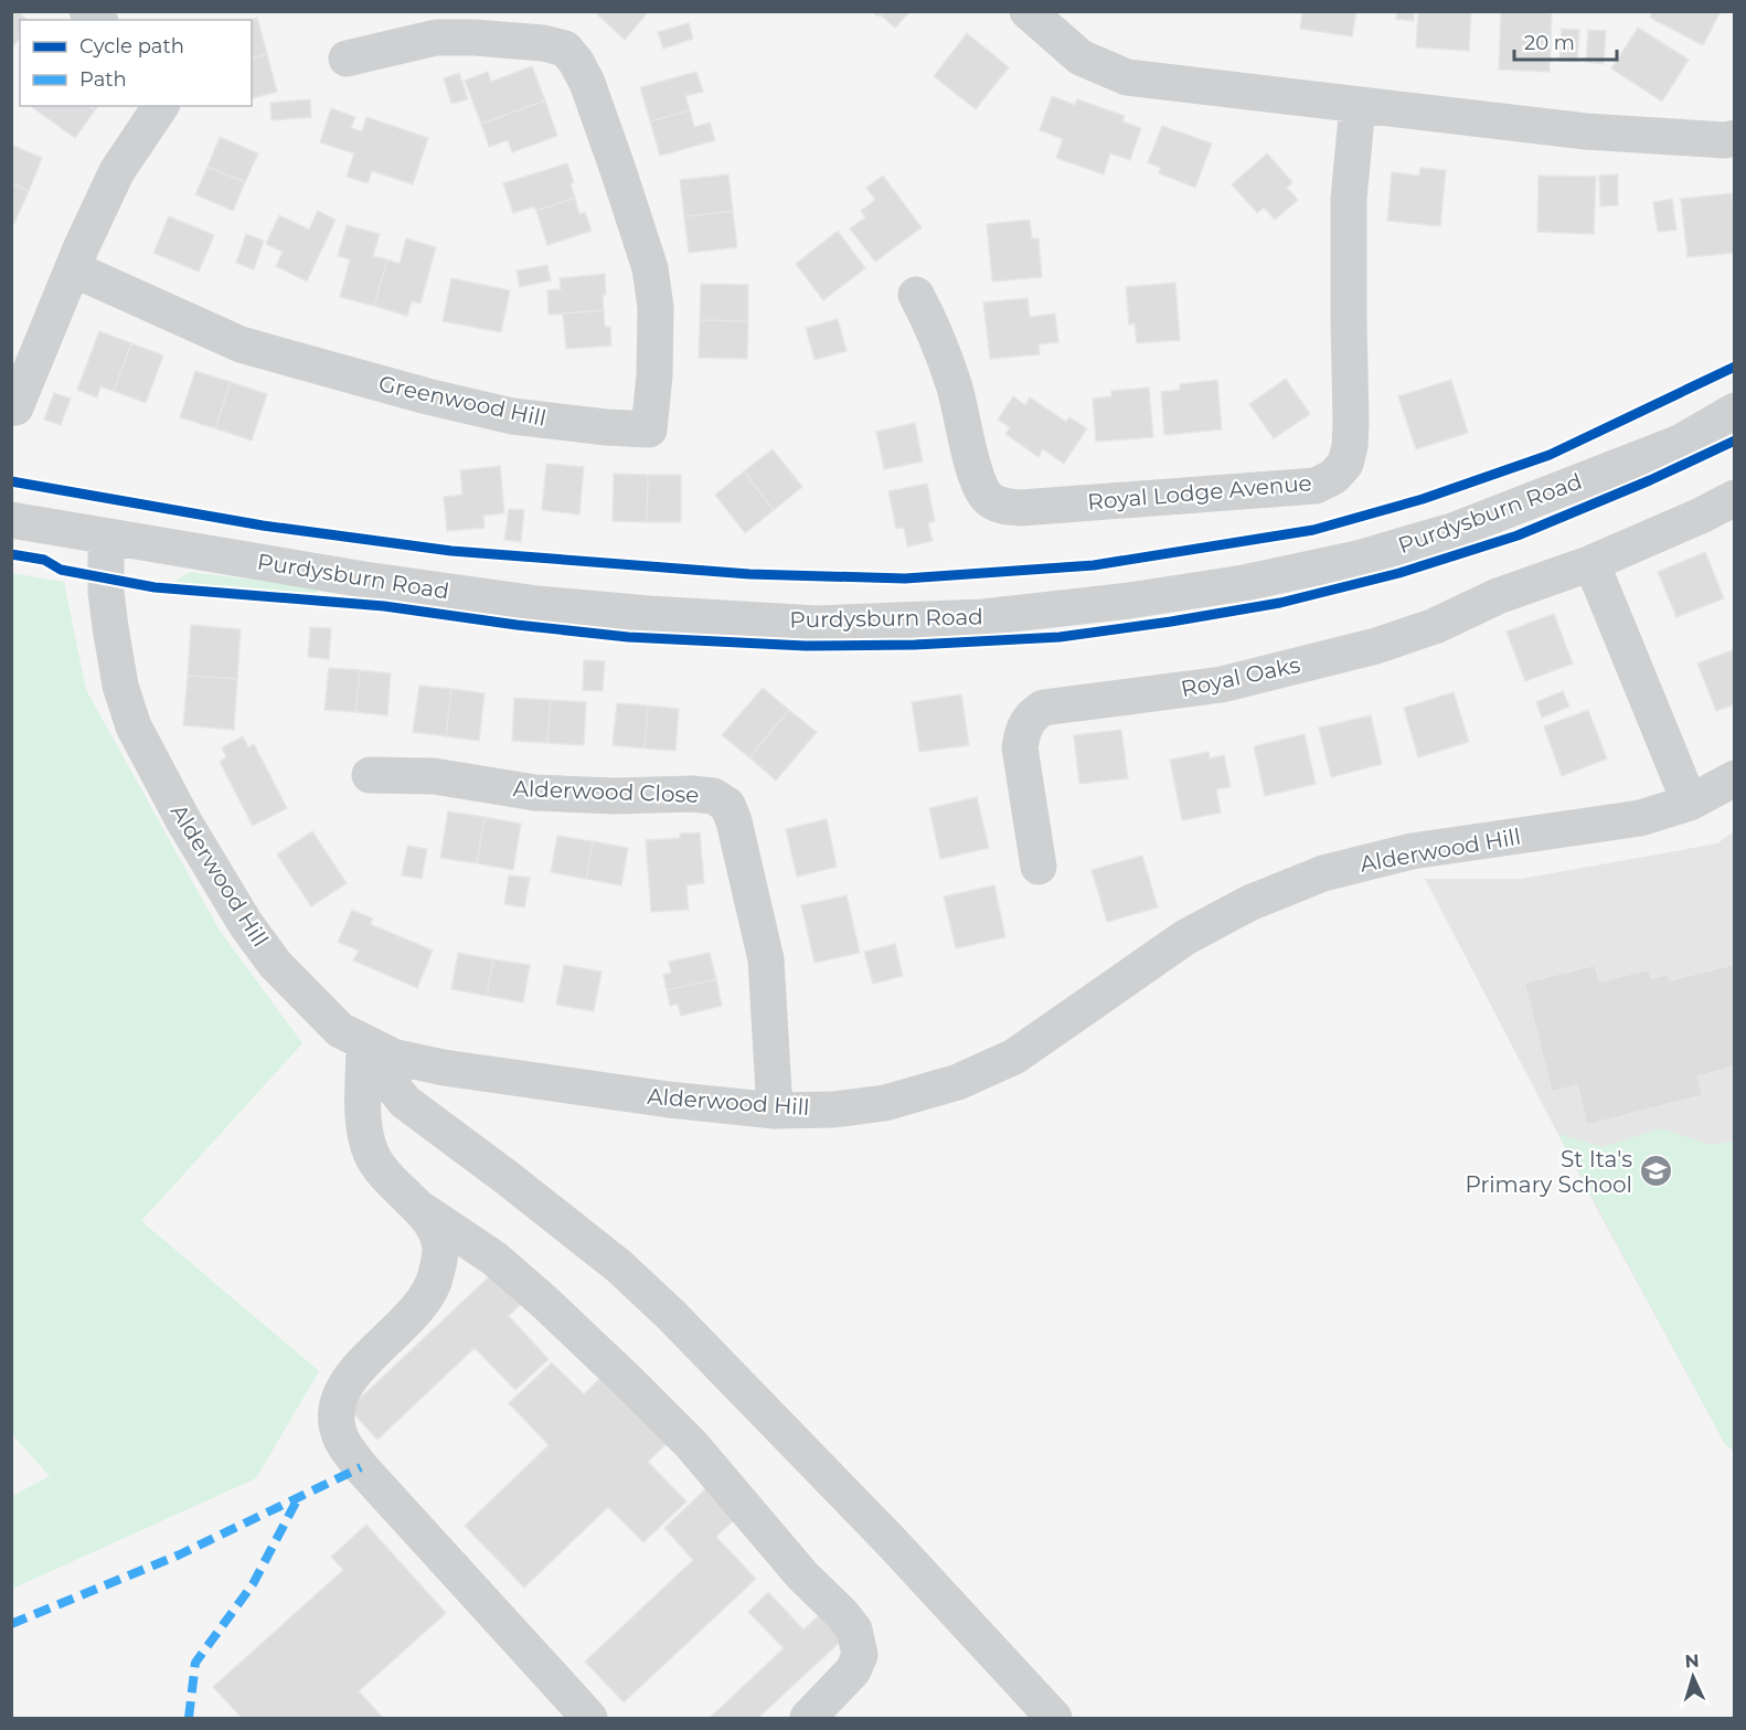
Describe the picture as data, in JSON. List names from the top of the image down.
{
  "streets": {
    "street": [
      "Greenwood Hill",
      "Royal Lodge Avenue",
      "Purdysburn Road",
      "Royal Oaks",
      "Alderwood Close",
      "Alderwood Hill"
    ]
  },
  "crossings": [
    ["Purdysburn Road", "Alderwood Hill"],
    ["Alderwood Close", "Alderwood Hill"]
  ],
  "places": {
    "school or university": ["St Ita's Primary School"]
  },
  "legend": ["Cycle path", "Path"],
  "scale_bar": "20 m",
  "north": "top"
}
